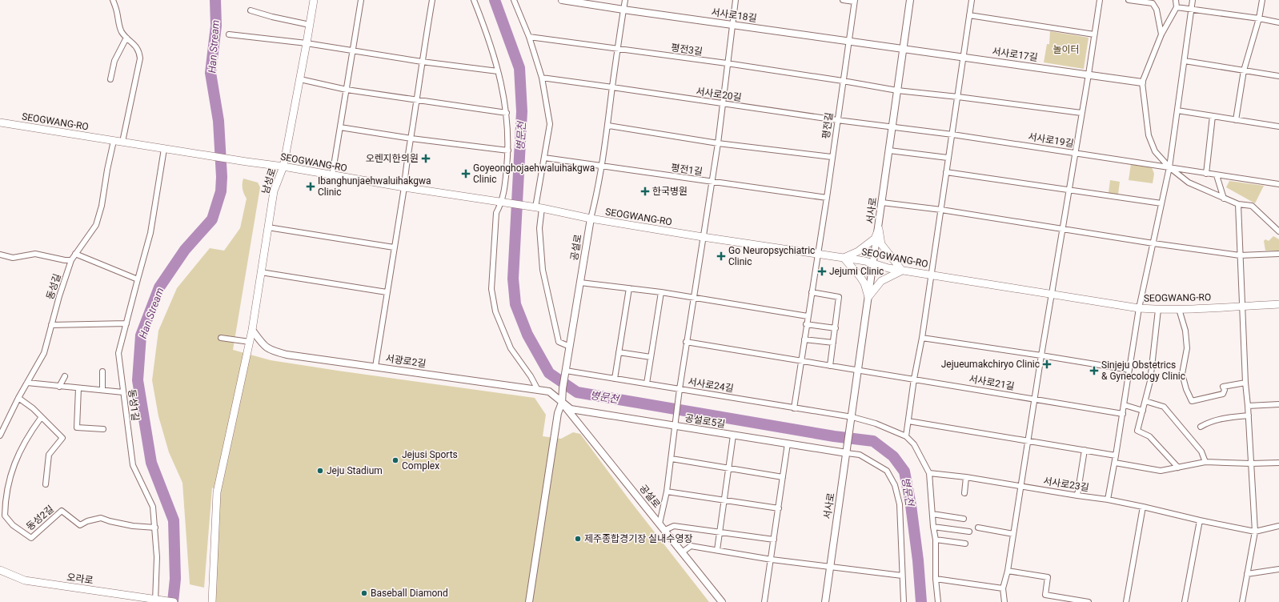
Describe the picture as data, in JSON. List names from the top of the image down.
{
  "streets": {
    "main road": ["SEOGWANG-RO", "남성로", "오라로"],
    "street": [
      "서사로18길",
      "평전3길",
      "서사로17길",
      "서사로20길",
      "평전길",
      "서사로19길",
      "평전1길",
      "서사로",
      "공설로",
      "동성길",
      "서광로2길",
      "서사로21길",
      "서사로24길",
      "동성1길",
      "공설로5길",
      "서사로23길",
      "동성2길"
    ]
  },
  "crossings": [
    ["서사로18길", "서사로17길"],
    ["서사로18길", "평전길"],
    ["서사로18길", "서사로"],
    ["평전3길", "평전길"],
    ["평전3길", "서사로"],
    ["서사로17길", "서사로"],
    ["서사로20길", "평전길"],
    ["서사로20길", "서사로19길"],
    ["서사로20길", "서사로"],
    ["SEOGWANG-RO", "평전길"],
    ["SEOGWANG-RO", "남성로"],
    ["SEOGWANG-RO", "서사로"],
    ["SEOGWANG-RO", "공설로"],
    ["SEOGWANG-RO", "동성길"],
    ["SEOGWANG-RO", "동성1길"],
    ["평전길", "평전1길"],
    ["평전길", "서사로21길"],
    ["평전길", "서사로24길"],
    ["서사로19길", "서사로"],
    ["남성로", "서광로2길"],
    ["서사로", "서사로21길"],
    ["서사로", "서사로24길"],
    ["서사로", "공설로5길"],
    ["공설로", "서광로2길"],
    ["공설로", "서사로24길"],
    ["공설로", "공설로5길"],
    ["서광로2길", "공설로5길"],
    ["동성1길", "동성2길"],
    ["동성1길", "오라로"]
  ],
  "water": ["Han Stream", "병문천"],
  "parks": ["놀이터"],
  "places": {
    "health": [
      "오렌지한의원",
      "Goyeonghojaehwaluihakgwa Clinic",
      "Ibanghunjaehwaluihakgwa Clinic",
      "한국병원",
      "Go Neuropsychiatric Clinic",
      "Jejumi Clinic",
      "Jejueumakchiryo Clinic",
      "Sinjeju Obstetrics & Gynecology Clinic"
    ],
    "other": [
      "Jejusi Sports Complex",
      "Jeju Stadium",
      "제주종합경기장 실내수영장",
      "Baseball Diamond"
    ]
  }
}
